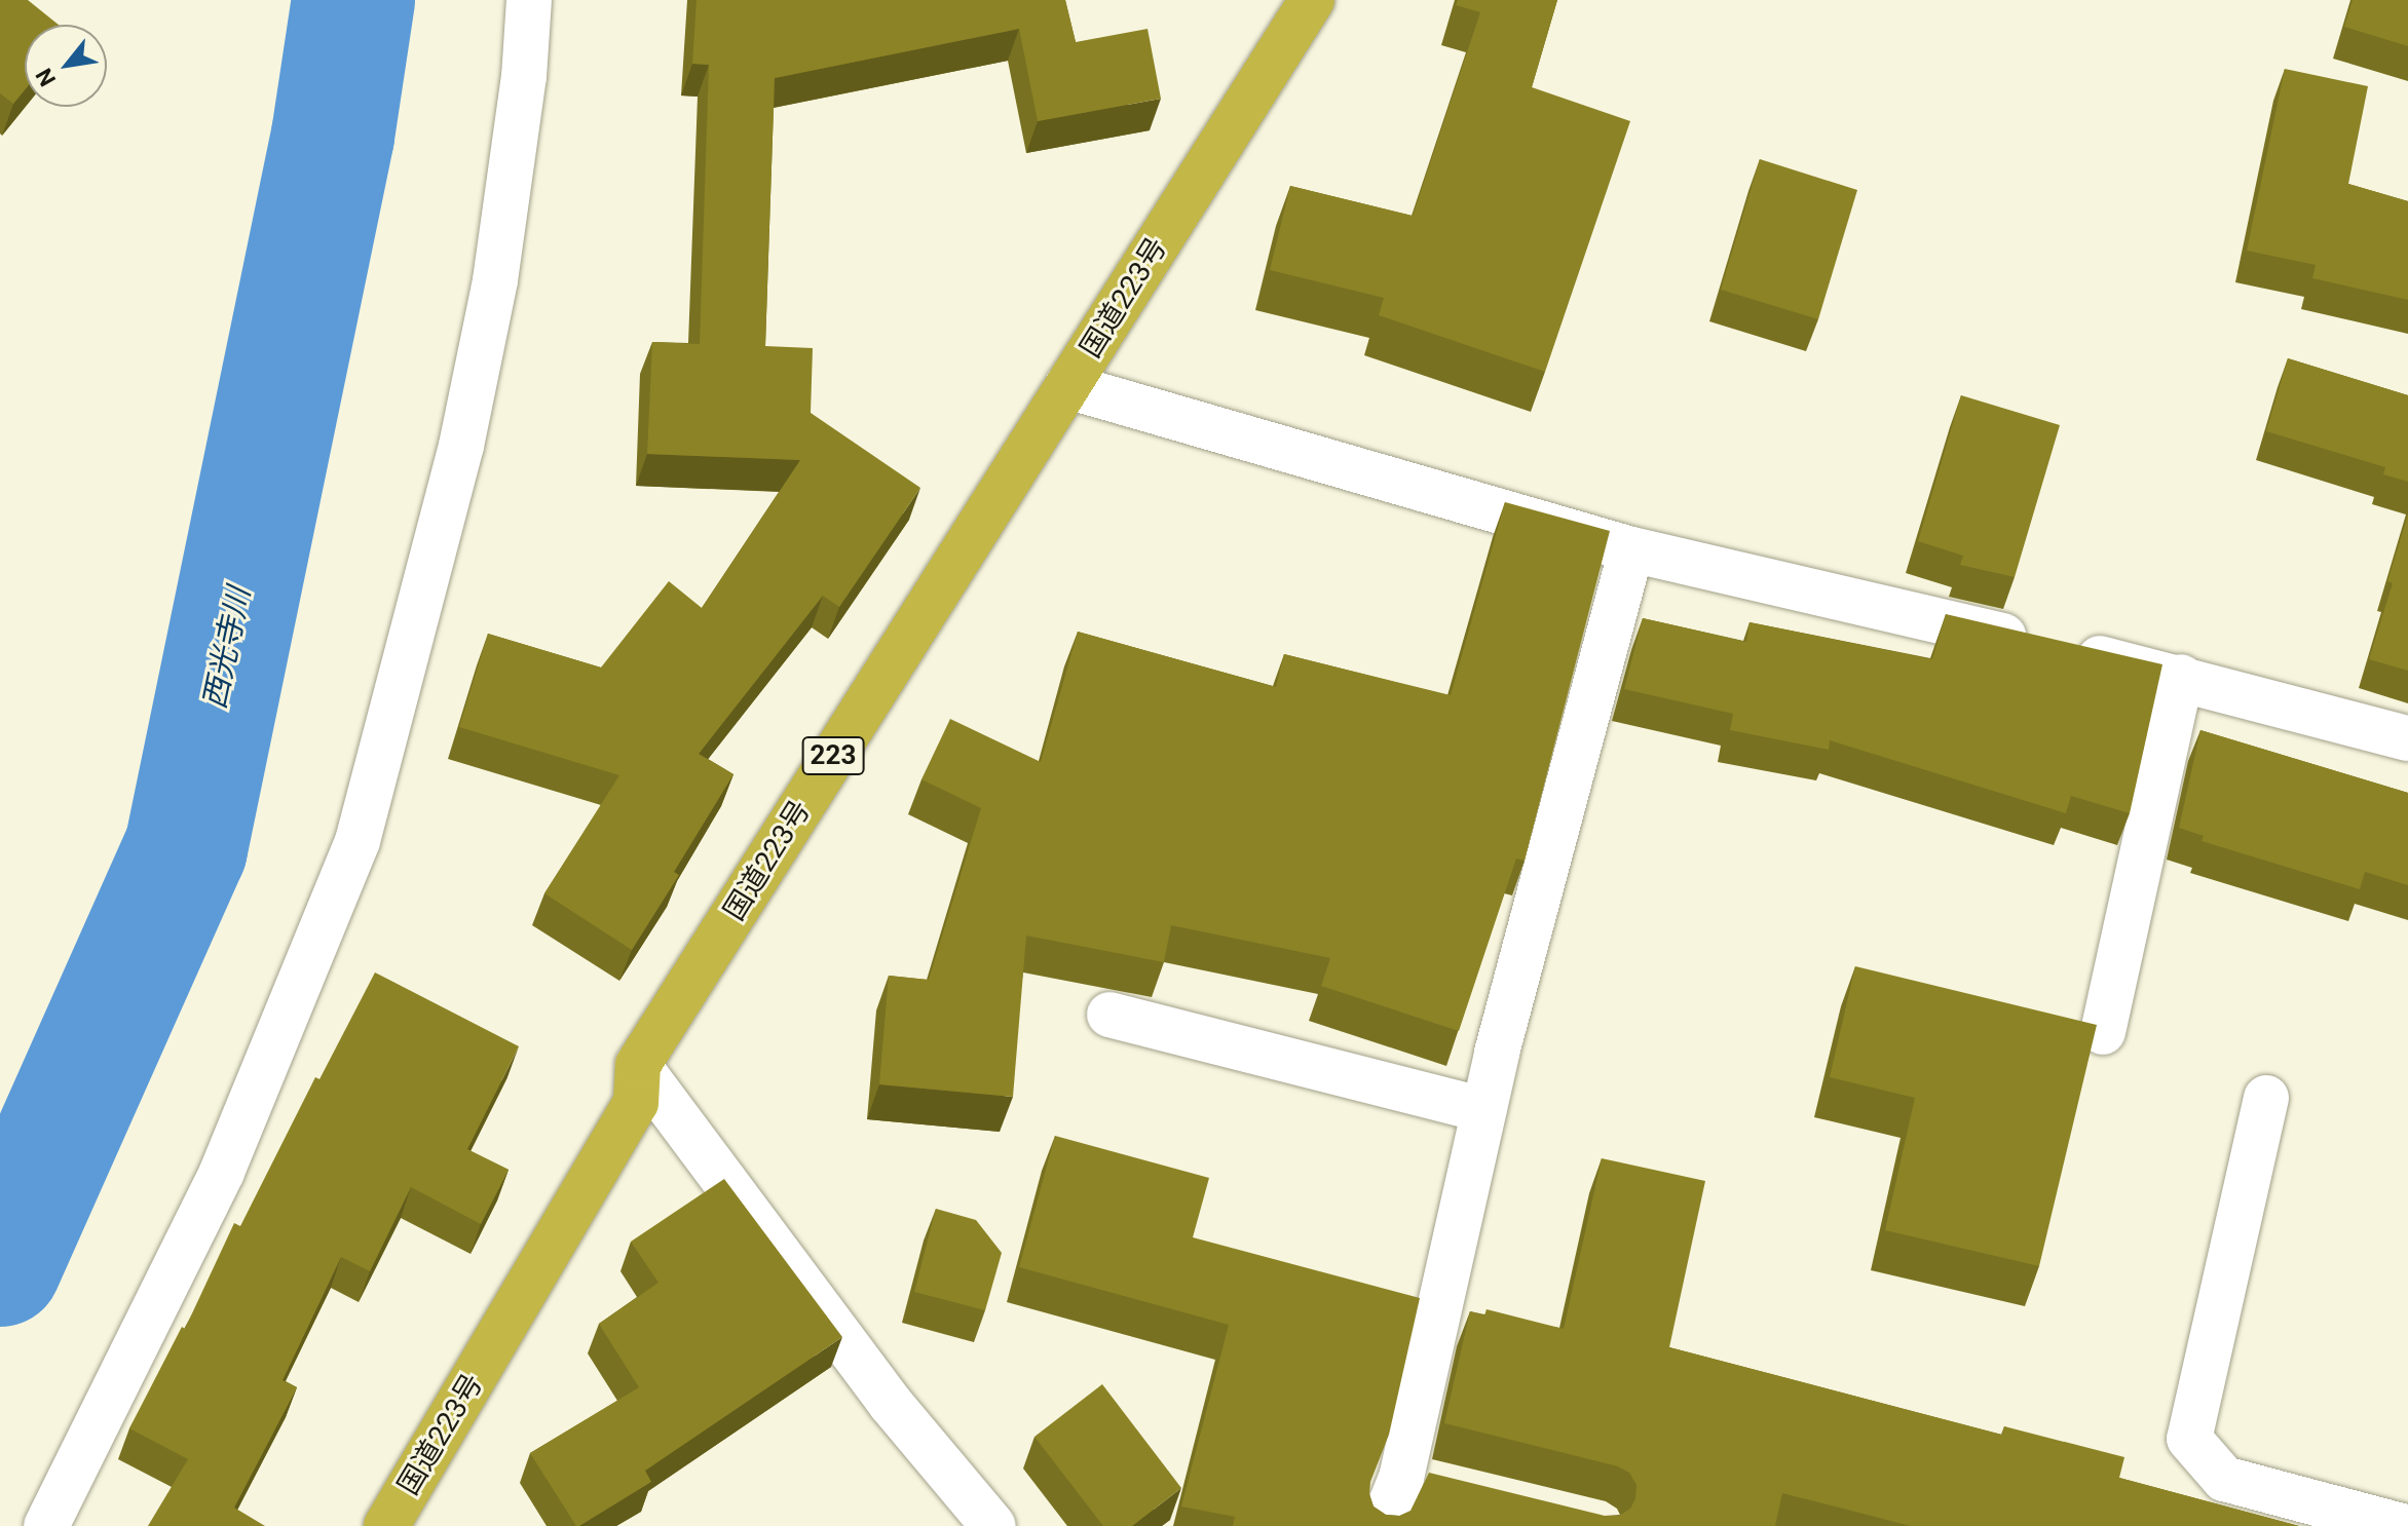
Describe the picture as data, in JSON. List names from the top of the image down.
{
  "streets": {
    "highway": ["国道223号", "223"]
  },
  "water": ["西光寺川"],
  "north": "bottom left"
}
